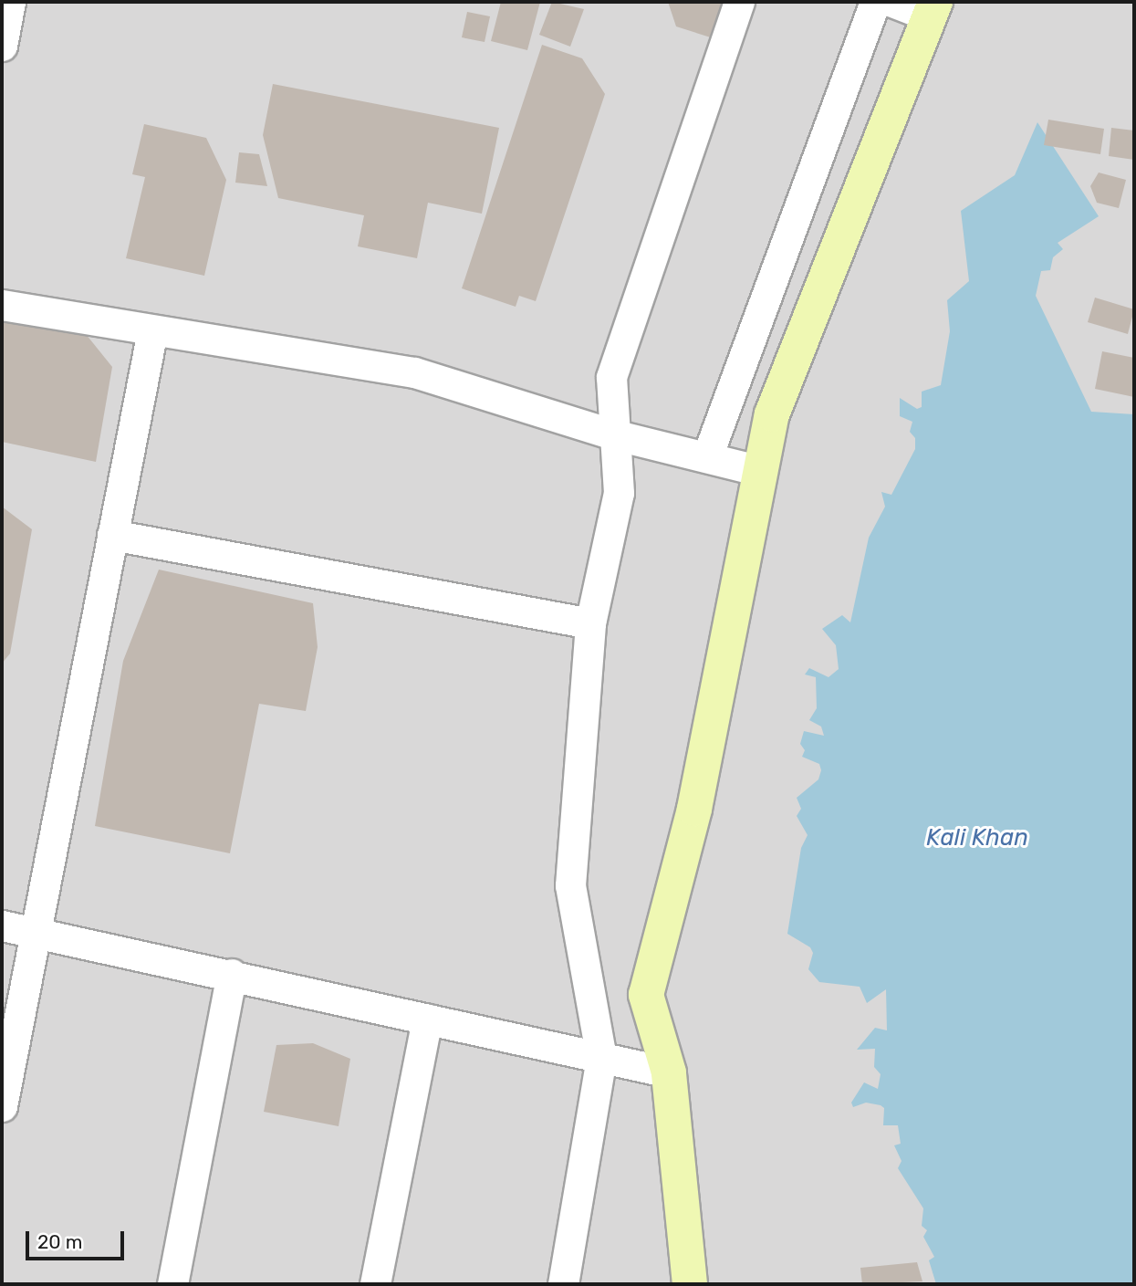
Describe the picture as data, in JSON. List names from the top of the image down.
{
  "water": ["Kali Khan"],
  "scale_bar": "20 m"
}
